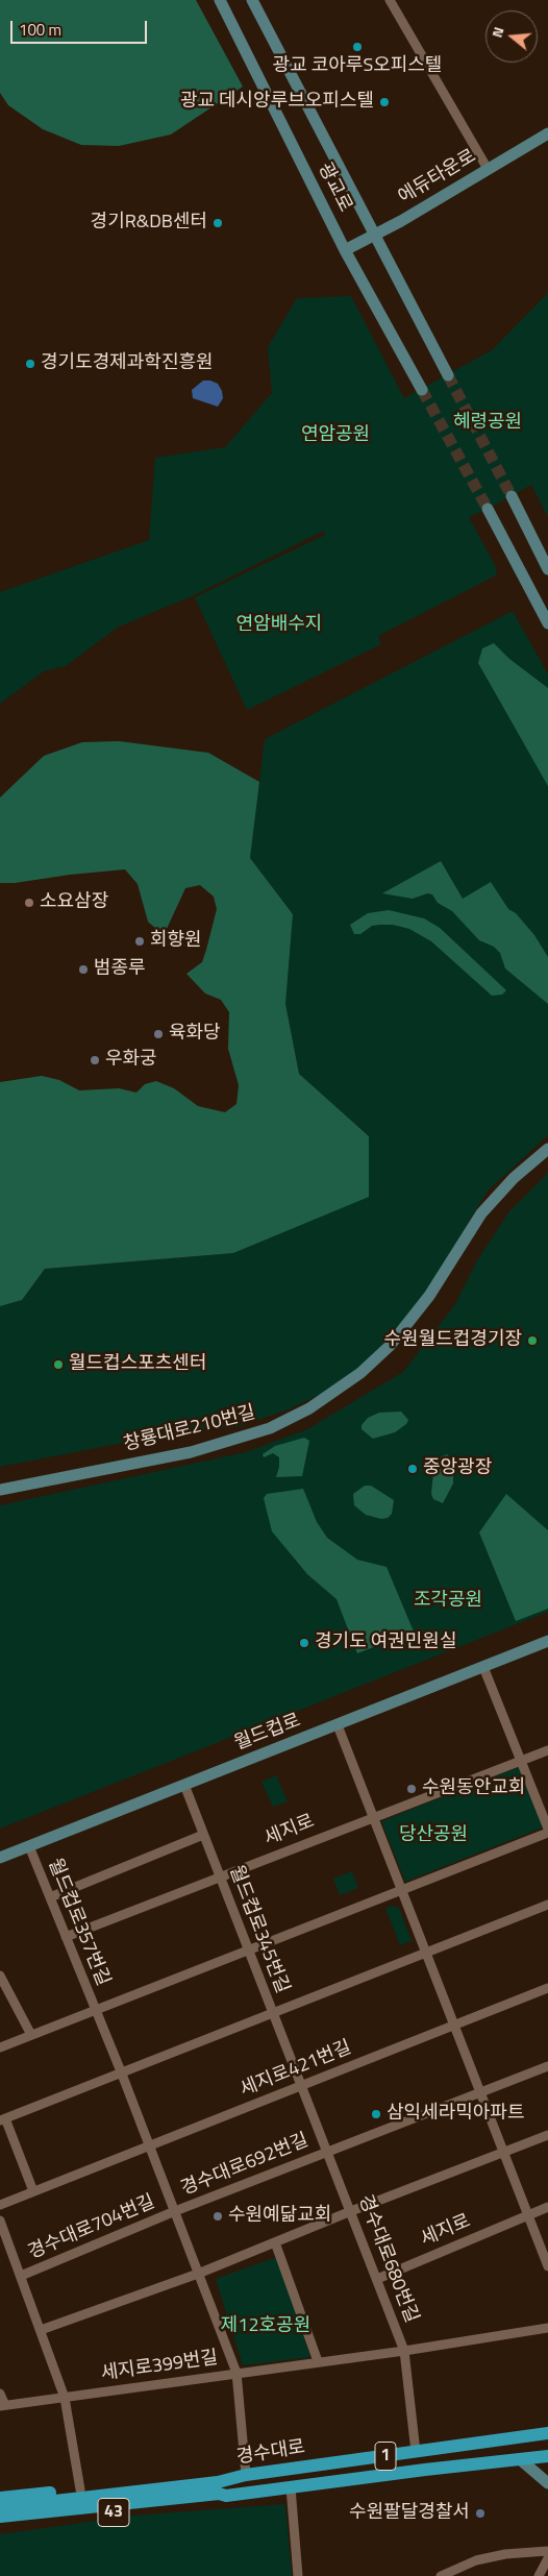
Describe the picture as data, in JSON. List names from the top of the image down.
{
  "streets": {
    "main road": ["경수대로", "1", "43"],
    "street": [
      "에듀타운로",
      "광교로",
      "창룡대로210번길",
      "월드컵로",
      "세지로",
      "월드컵로357번길",
      "월드컵로345번길",
      "세지로421번길",
      "경수대로692번길",
      "경수대로704번길",
      "경수대로680번길",
      "세지로399번길"
    ]
  },
  "crossings": [
    ["에듀타운로", "광교로"],
    ["월드컵로", "월드컵로357번길"],
    ["월드컵로", "월드컵로345번길"],
    ["세지로", "월드컵로357번길"],
    ["세지로", "월드컵로345번길"],
    ["세지로", "경수대로680번길"],
    ["월드컵로357번길", "월드컵로345번길"],
    ["월드컵로357번길", "세지로421번길"],
    ["월드컵로357번길", "경수대로692번길"],
    ["월드컵로345번길", "세지로421번길"],
    ["월드컵로345번길", "경수대로680번길"],
    ["세지로421번길", "경수대로692번길"],
    ["세지로421번길", "경수대로680번길"],
    ["경수대로692번길", "경수대로704번길"],
    ["경수대로692번길", "경수대로680번길"],
    ["경수대로692번길", "세지로399번길"],
    ["경수대로692번길", "경수대로"],
    ["경수대로704번길", "세지로399번길"],
    ["경수대로704번길", "43"],
    ["경수대로680번길", "세지로399번길"],
    ["경수대로680번길", "경수대로"],
    ["경수대로", "43"]
  ],
  "parks": [
    "혜령공원",
    "연암공원",
    "연암배수지",
    "조각공원",
    "당산공원",
    "제12호공원"
  ],
  "places": [
    "광교 코아루S오피스텔",
    "광교 데시앙루브오피스텔",
    "경기R&DB센터",
    "경기도경제과학진흥원",
    "소요삼장",
    "회향원",
    "범종루",
    "육화당",
    "우화궁",
    "수원월드컵경기장",
    "월드컵스포츠센터",
    "중앙광장",
    "경기도 여권민원실",
    "수원동안교회",
    "삼익세라믹아파트",
    "수원예닮교회",
    "수원팔달경찰서"
  ],
  "scale_bar": "100 m",
  "north": "left"
}
